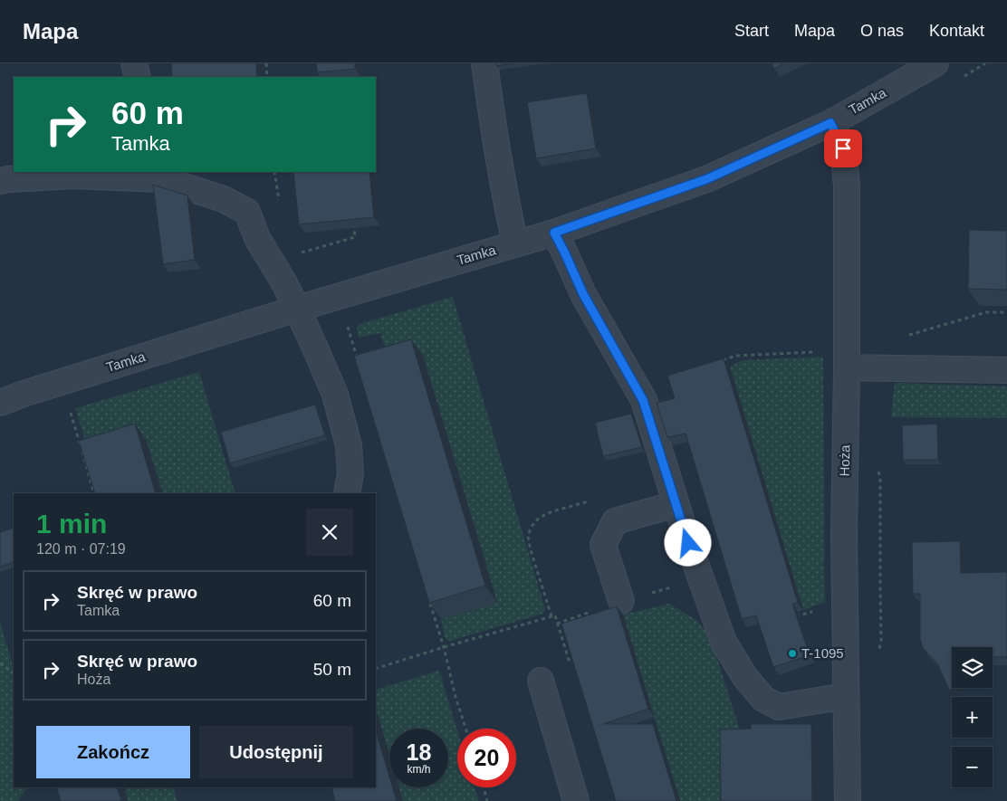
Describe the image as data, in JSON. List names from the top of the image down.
{
  "streets": {
    "street": ["Tamka", "Hoża"]
  },
  "crossings": [
    ["Tamka", "Hoża"]
  ],
  "places": ["T-1095"],
  "page": {
    "header": "Mapa",
    "nav": [
      "Start",
      "Mapa",
      "O nas",
      "Kontakt"
    ],
    "turn": ["60 m", "Tamka"],
    "heading": ["1 min", "120 m · 07:19"],
    "list": [
      {
        "name": "Skręć w prawo",
        "note": "Tamka",
        "value": "60 m"
      },
      {
        "name": "Skręć w prawo",
        "note": "Hoża",
        "value": "50 m"
      }
    ],
    "map_buttons": ["+", "−"],
    "buttons": ["Zakończ", "Udostępnij"],
    "speed": "18 km/h",
    "limit": "20"
  }
}
